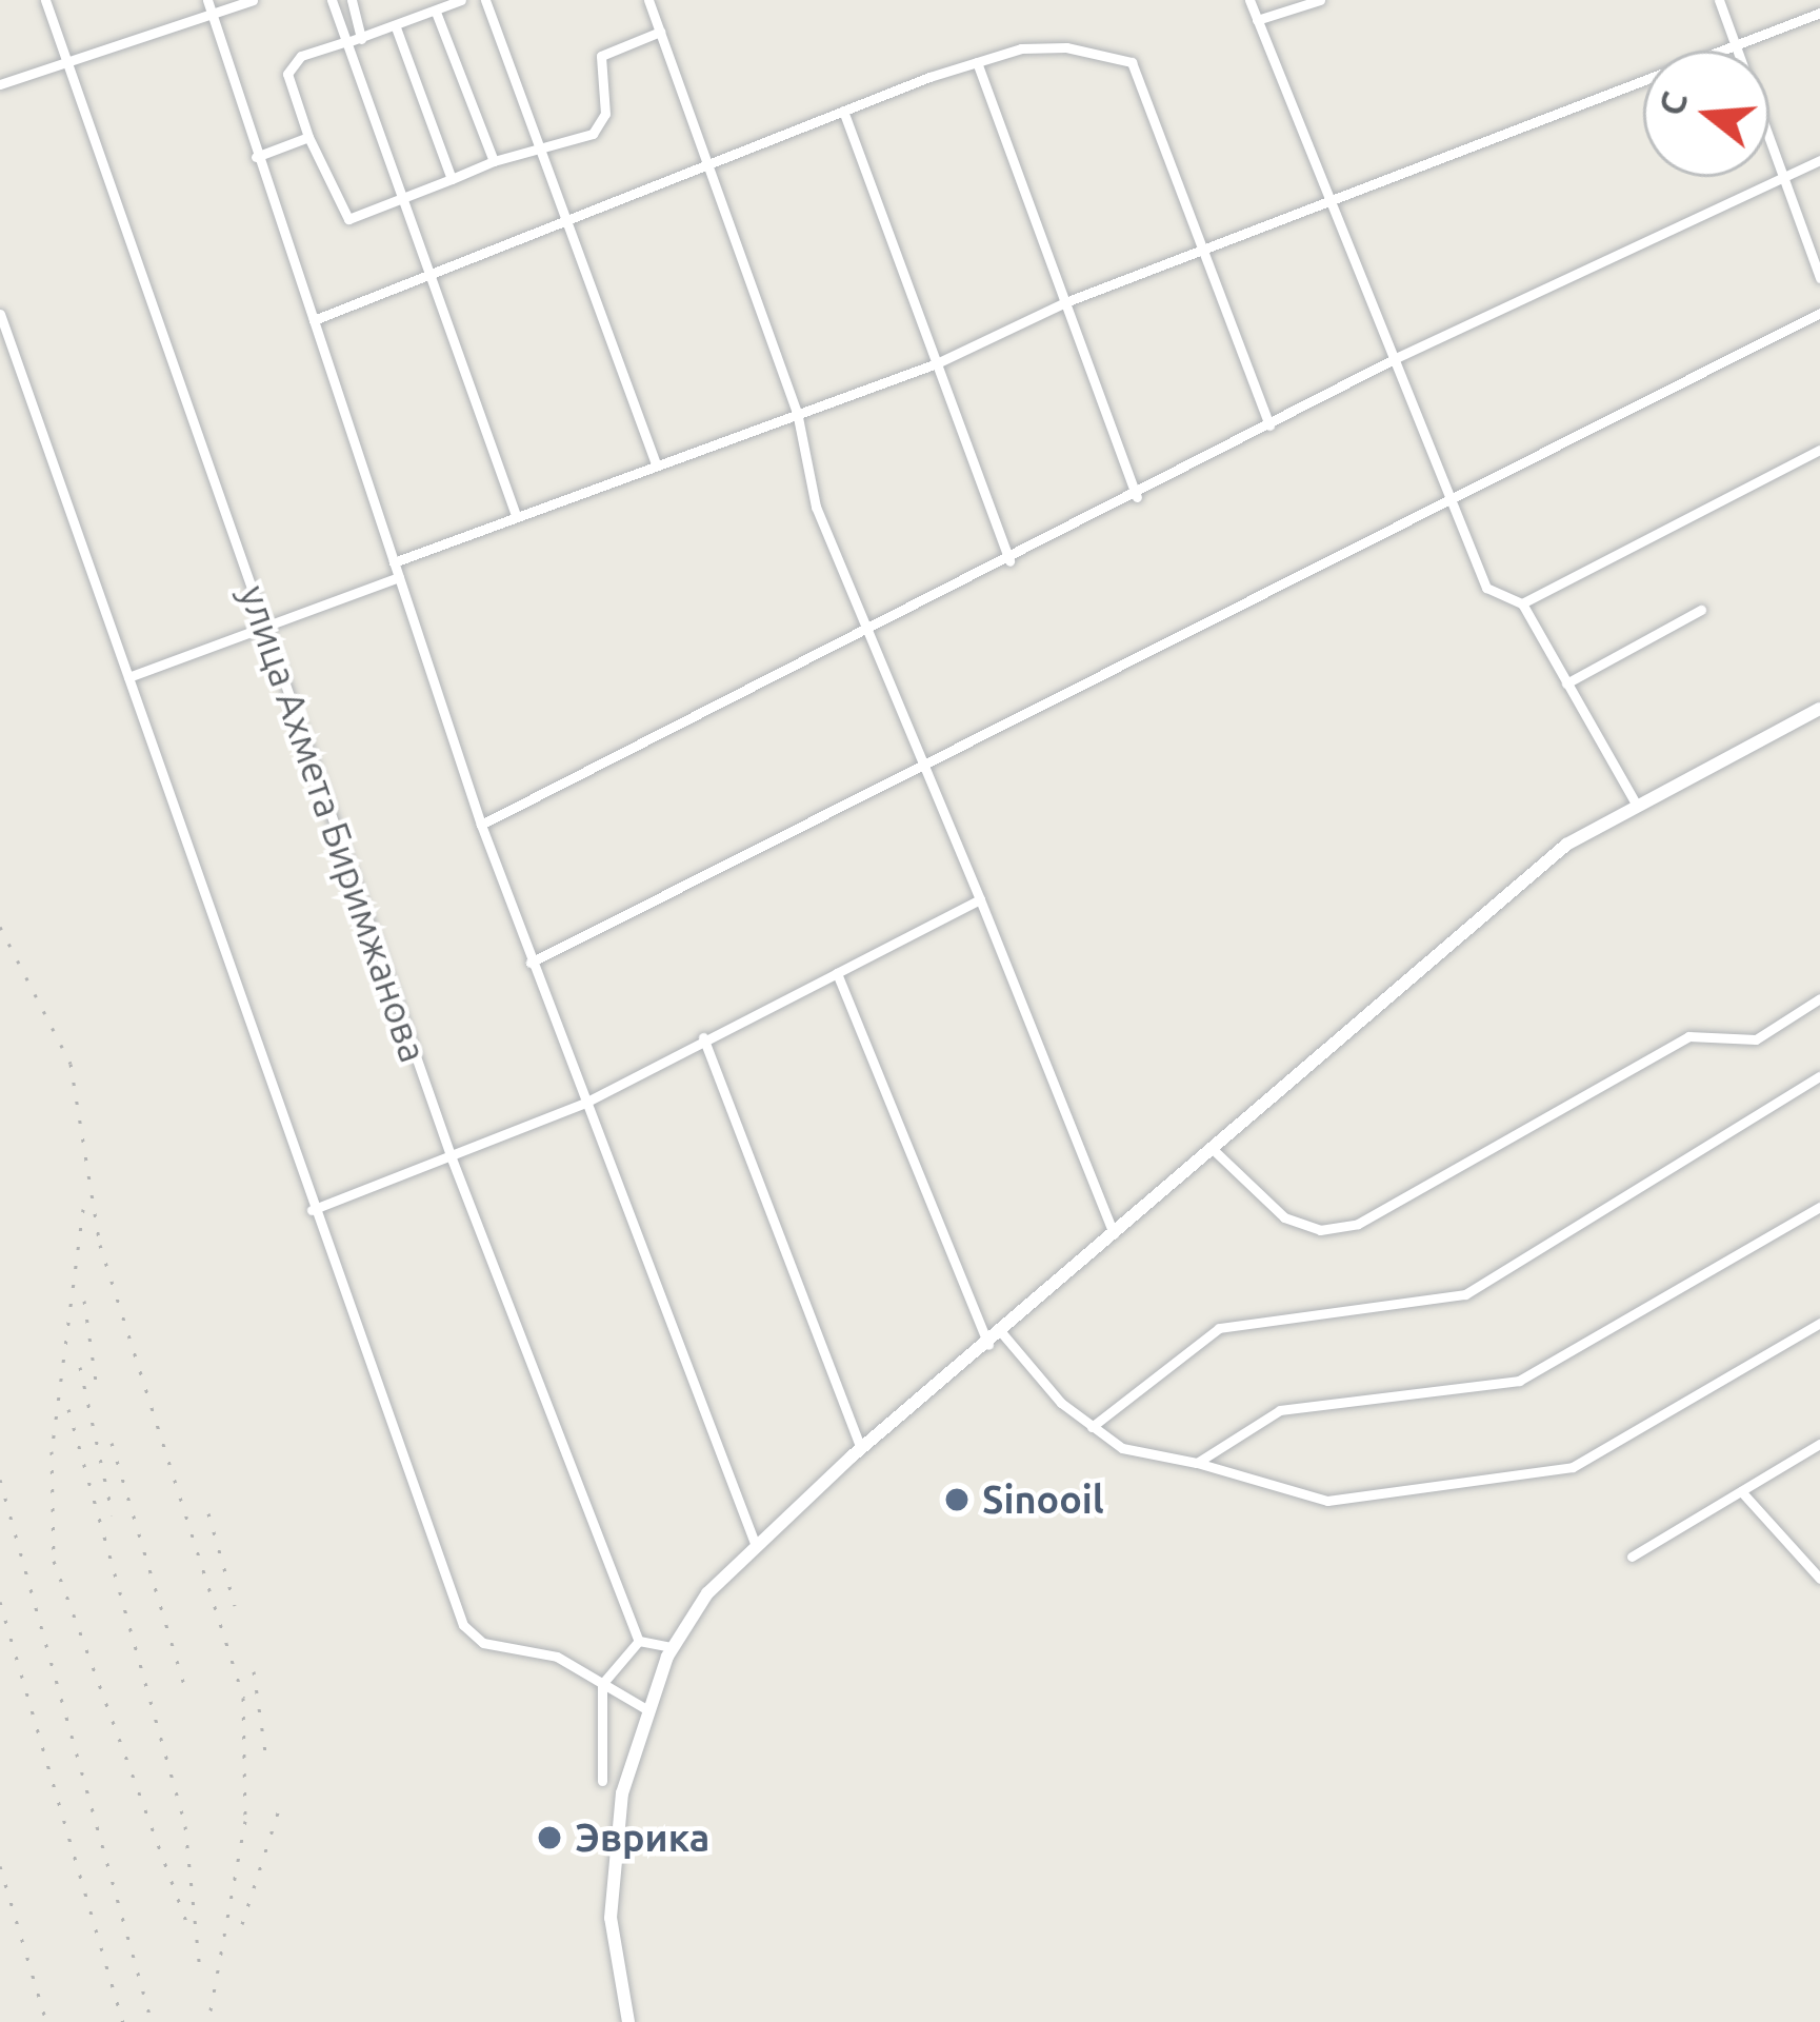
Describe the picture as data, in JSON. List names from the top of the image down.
{
  "streets": {
    "street": ["улица Ахмета Биримжанова"]
  },
  "places": ["Sinooil", "Эврика"],
  "north": "left"
}
